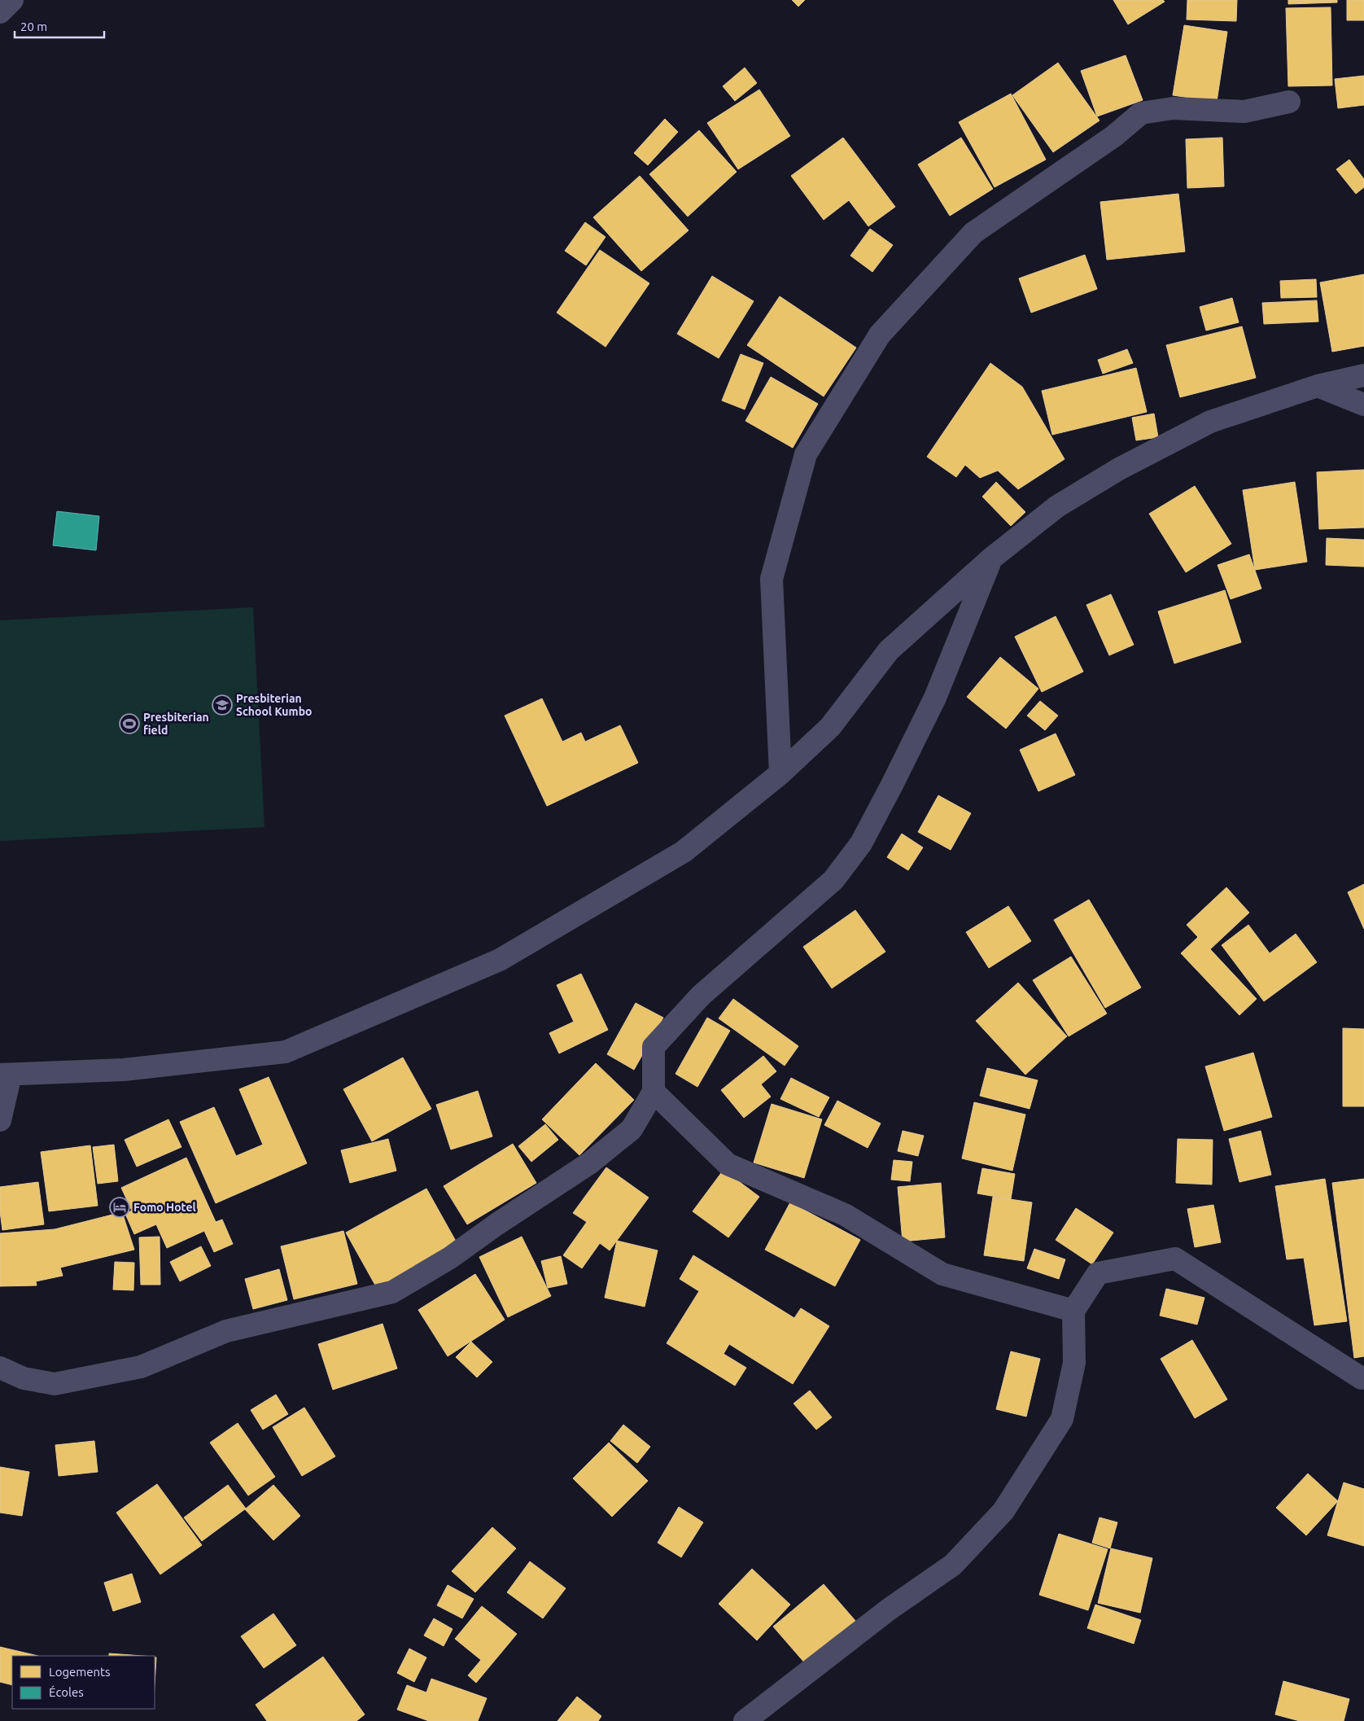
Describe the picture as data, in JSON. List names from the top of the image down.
{
  "places": {
    "school or university": ["Presbiterian School Kumbo"],
    "sports": ["Presbiterian field"],
    "hotel": ["Fomo Hotel"]
  },
  "legend": ["Logements", "Écoles"],
  "scale_bar": "20 m"
}
